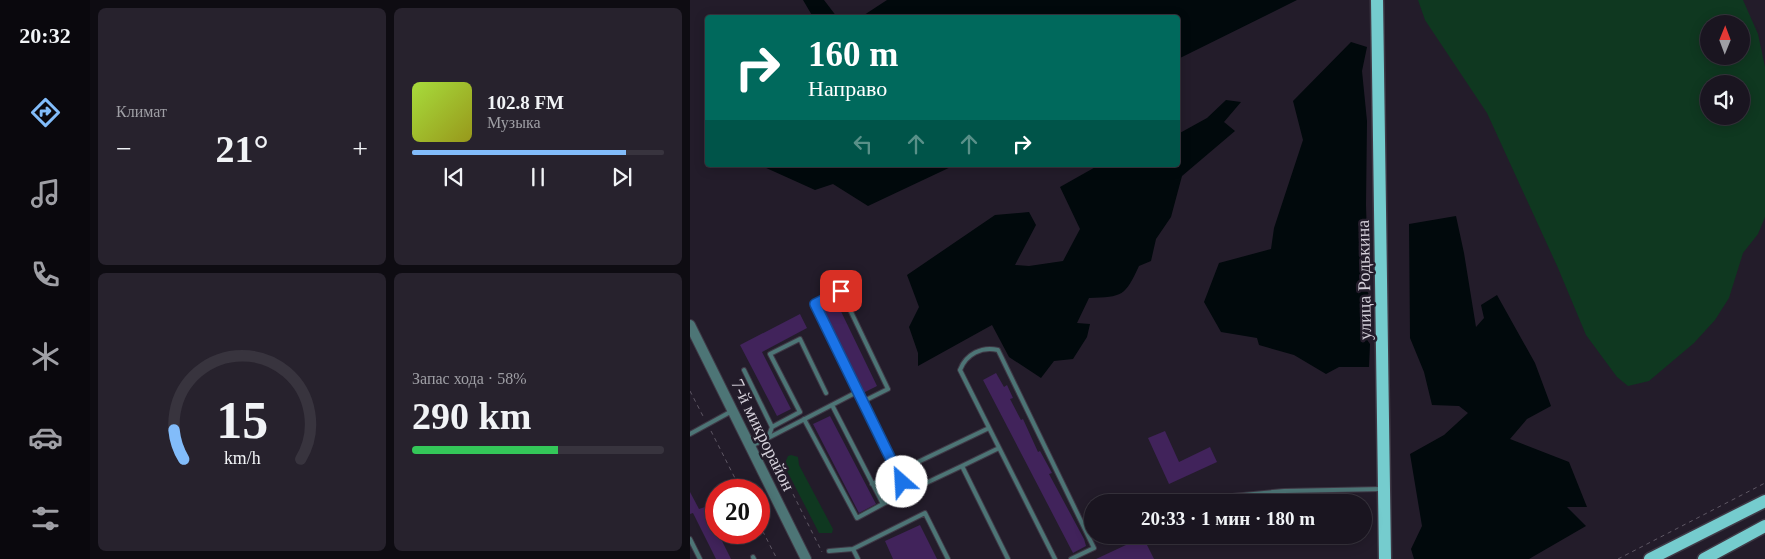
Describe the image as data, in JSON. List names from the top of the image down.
{
  "streets": {
    "main road": ["улица Родькина"],
    "street": ["7-й микрорайон"]
  },
  "north": "top",
  "page": {
    "tabs": "20:32",
    "tile": [
      "Климат",
      ["Запас хода · 58%", "290 km"]
    ],
    "turn": ["160 m", "Направо"],
    "song": ["102.8 FM", "Музыка"],
    "heat": ["−", "21°", "+"],
    "limit": "20",
    "trip": "20:33 · 1 мин · 180 m",
    "gauge": ["15", "km/h"]
  }
}
